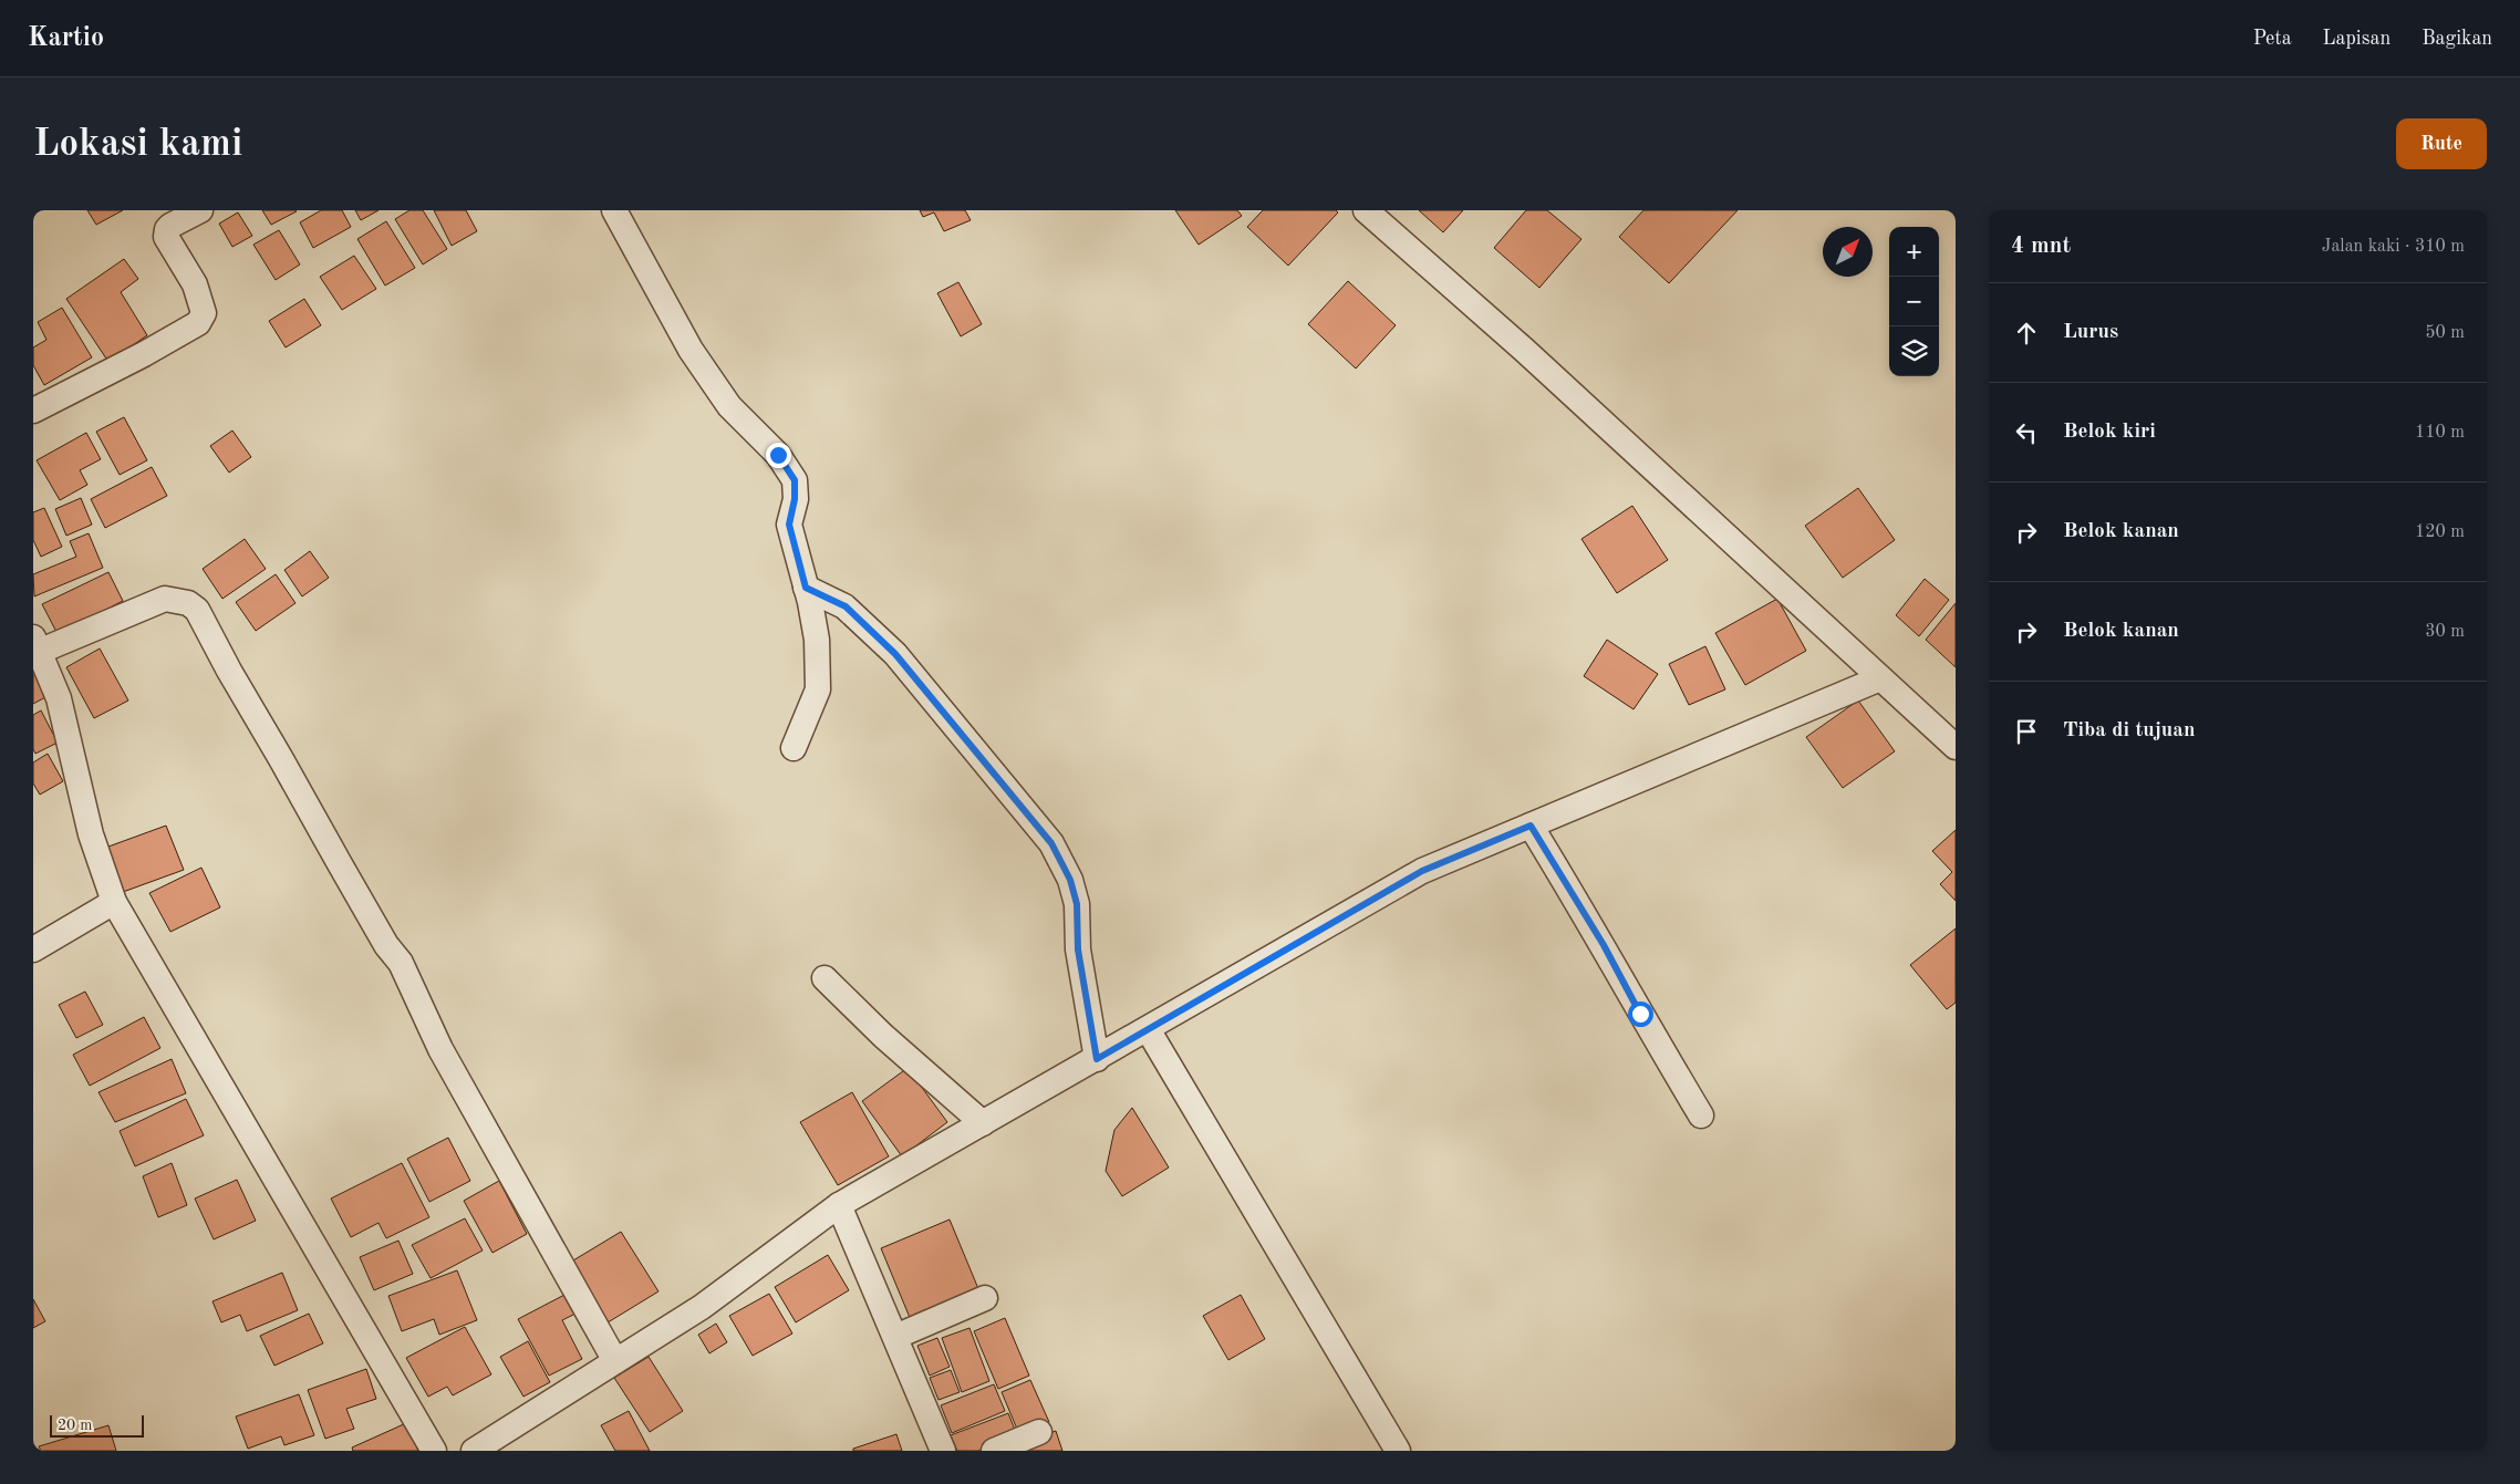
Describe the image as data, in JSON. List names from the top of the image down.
{
  "scale_bar": "20 m",
  "north": "top right",
  "page": {
    "header": "Kartio",
    "nav": ["Peta", "Lapisan", "Bagikan"],
    "buttons": "Rute",
    "title": "Lokasi kami",
    "heading": ["4 mnt", "Jalan kaki · 310 m"],
    "map_buttons": ["+", "−"],
    "list": [
      ["Lurus", "50 m"],
      ["Belok kiri", "110 m"],
      ["Belok kanan", "120 m"],
      ["Belok kanan", "30 m"],
      "Tiba di tujuan"
    ],
    "scale": "20 m"
  }
}
